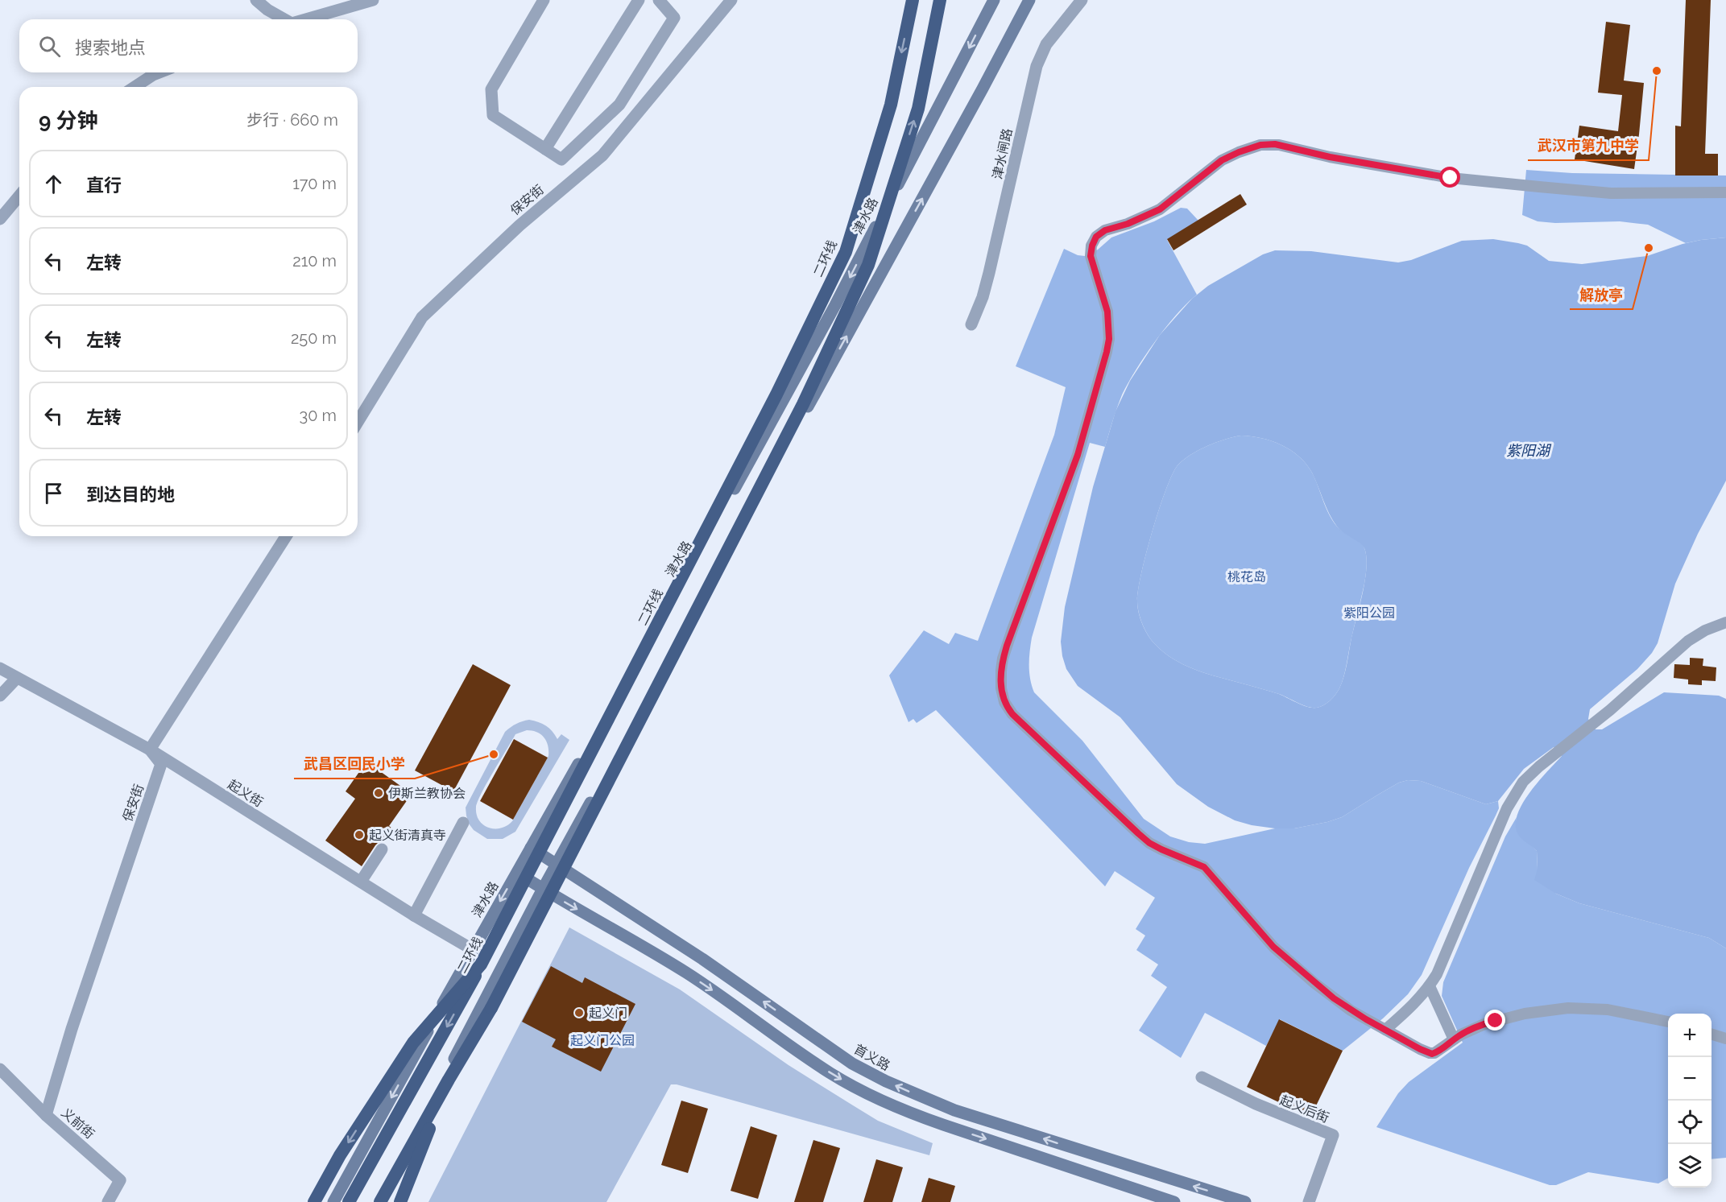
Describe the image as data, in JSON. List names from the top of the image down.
{
  "streets": {
    "highway": ["二环线"],
    "main road": ["津水路", "首义路"],
    "street": [
      "津水闸路",
      "保安街",
      "起义街",
      "起义后街",
      "义前街"
    ]
  },
  "crossings": [
    ["保安街", "起义街"],
    ["保安街", "义前街"],
    ["津水路", "起义街"],
    ["津水路", "首义路"]
  ],
  "water": ["紫阳湖"],
  "parks": ["桃花岛", "紫阳公园", "起义门公园"],
  "places": [
    "武汉市第九中学",
    "解放亭",
    "武昌区回民小学",
    "伊斯兰教协会",
    "起义街清真寺",
    "起义门"
  ],
  "page": {
    "search": "搜索地点",
    "heading": ["9 分钟", "步行 · 660 m"],
    "list": [
      ["直行", "170 m"],
      ["左转", "210 m"],
      ["左转", "250 m"],
      ["左转", "30 m"],
      "到达目的地"
    ],
    "map_buttons": ["+", "−"]
  }
}
